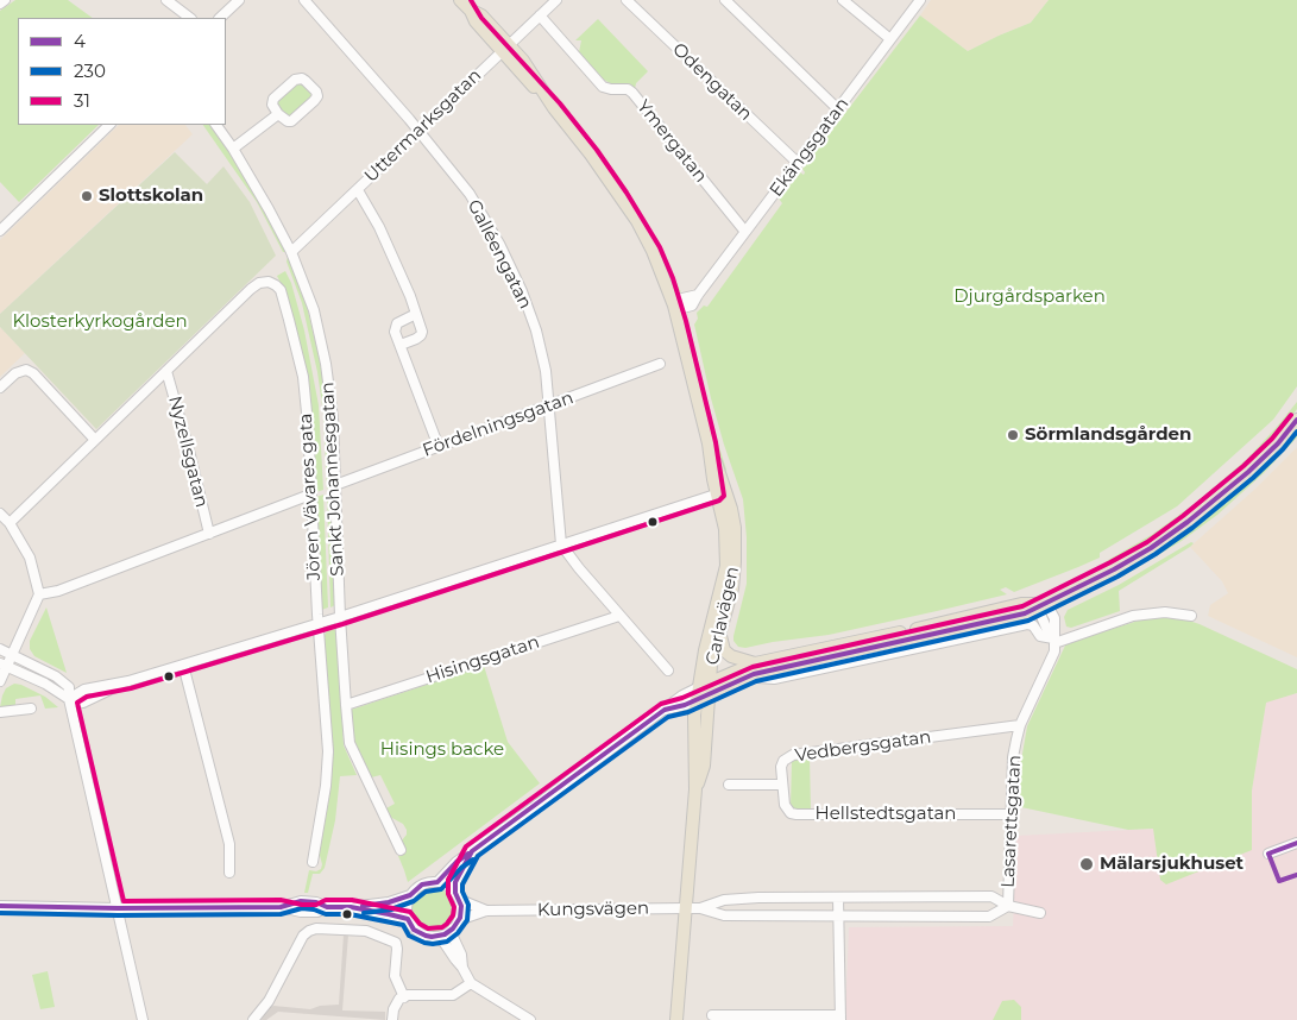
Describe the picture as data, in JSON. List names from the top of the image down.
{
  "streets": {
    "main road": ["Carlavägen"],
    "street": [
      "Odengatan",
      "Uttermarksgatan",
      "Ymergatan",
      "Ekängsgatan",
      "Galléengatan",
      "Fördelningsgatan",
      "Nyzellsgatan",
      "Sankt Johannesgatan",
      "Jören Vävares gata",
      "Hisingsgatan",
      "Vedbergsgatan",
      "Hellstedtsgatan",
      "Lasarettsgatan",
      "Kungsvägen"
    ]
  },
  "crossings": [
    ["Odengatan", "Ekängsgatan"],
    ["Uttermarksgatan", "Ymergatan"],
    ["Uttermarksgatan", "Galléengatan"],
    ["Uttermarksgatan", "Sankt Johannesgatan"],
    ["Uttermarksgatan", "Carlavägen"],
    ["Ymergatan", "Ekängsgatan"],
    ["Ekängsgatan", "Carlavägen"],
    ["Galléengatan", "Fördelningsgatan"],
    ["Fördelningsgatan", "Sankt Johannesgatan"],
    ["Nyzellsgatan", "Jören Vävares gata"],
    ["Sankt Johannesgatan", "Hisingsgatan"],
    ["Carlavägen", "Kungsvägen"],
    ["Vedbergsgatan", "Hellstedtsgatan"],
    ["Vedbergsgatan", "Lasarettsgatan"],
    ["Hellstedtsgatan", "Lasarettsgatan"],
    ["Lasarettsgatan", "Kungsvägen"]
  ],
  "parks": ["Djurgårdsparken", "Klosterkyrkogården", "Hisings backe"],
  "places": ["Slottskolan", "Sörmlandsgården", "Mälarsjukhuset"],
  "lines": ["transit line 31", "transit line 4", "transit line 230"],
  "legend": ["4", "230", "31"]
}
